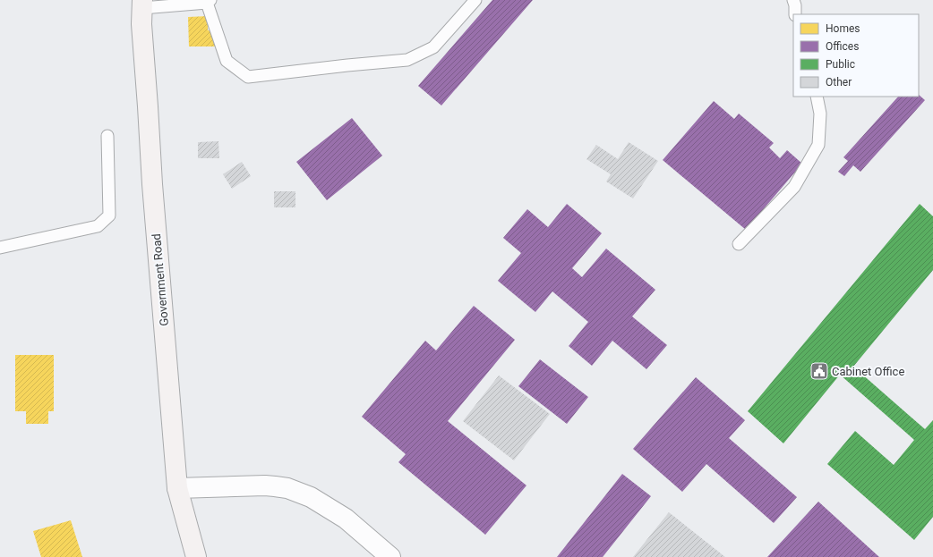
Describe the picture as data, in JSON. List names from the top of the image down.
{
  "streets": {
    "main road": ["Government Road"]
  },
  "places": {
    "public building": ["Cabinet Office"]
  },
  "legend": [
    "Homes",
    "Offices",
    "Public",
    "Other"
  ]
}
